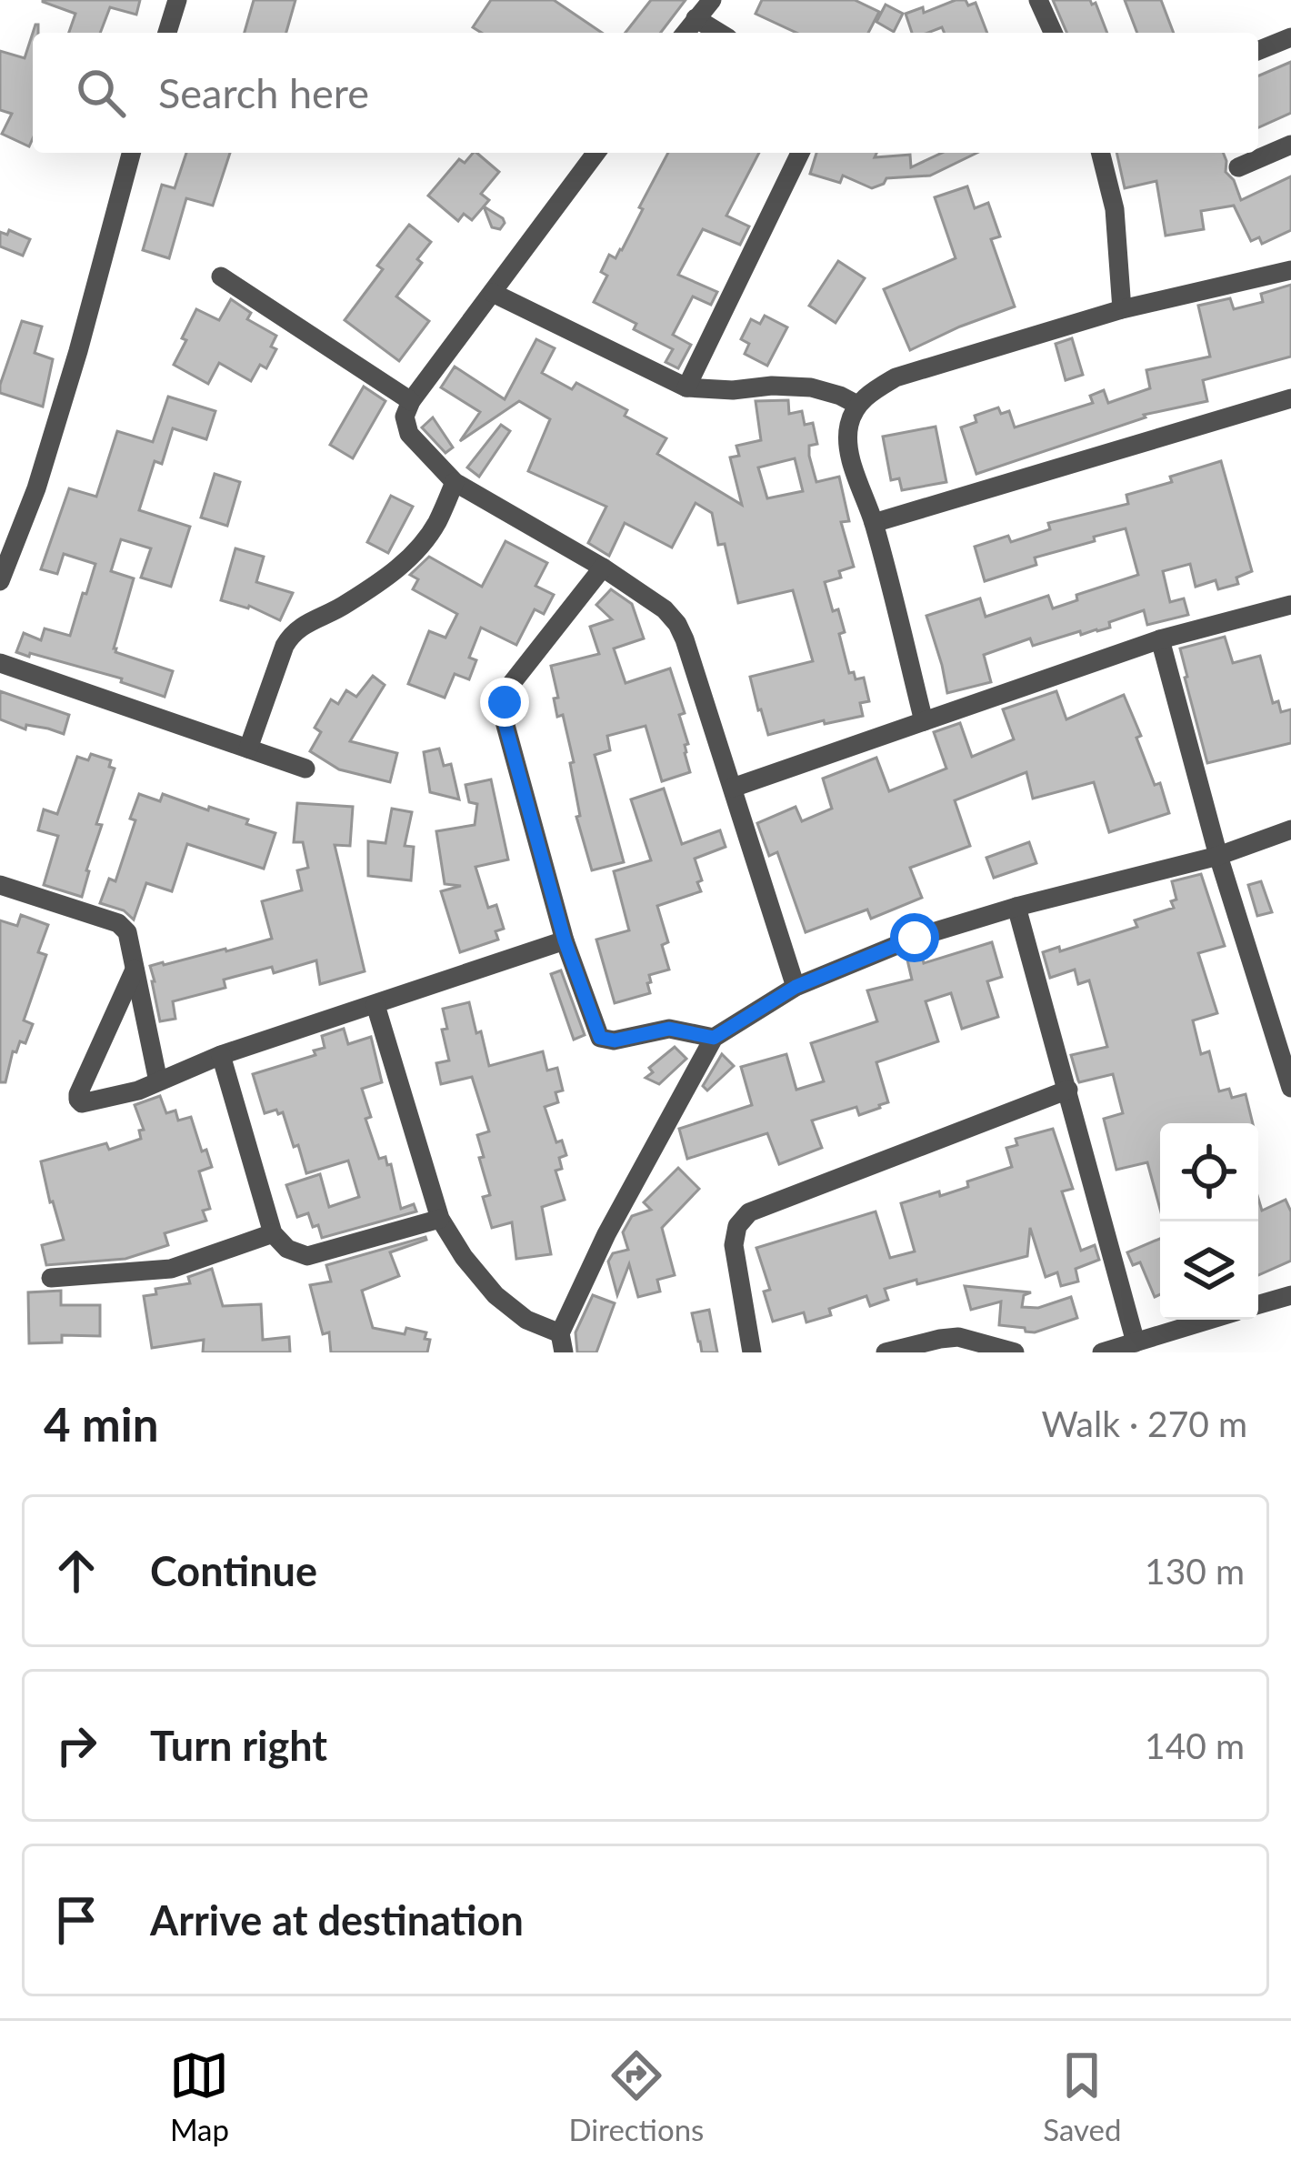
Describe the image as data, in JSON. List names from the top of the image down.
{
  "page": {
    "search": "Search here",
    "heading": ["4 min", "Walk · 270 m"],
    "list": [
      ["Continue", "130 m"],
      ["Turn right", "140 m"],
      "Arrive at destination"
    ],
    "nav": ["Map", "Directions", "Saved"]
  }
}
